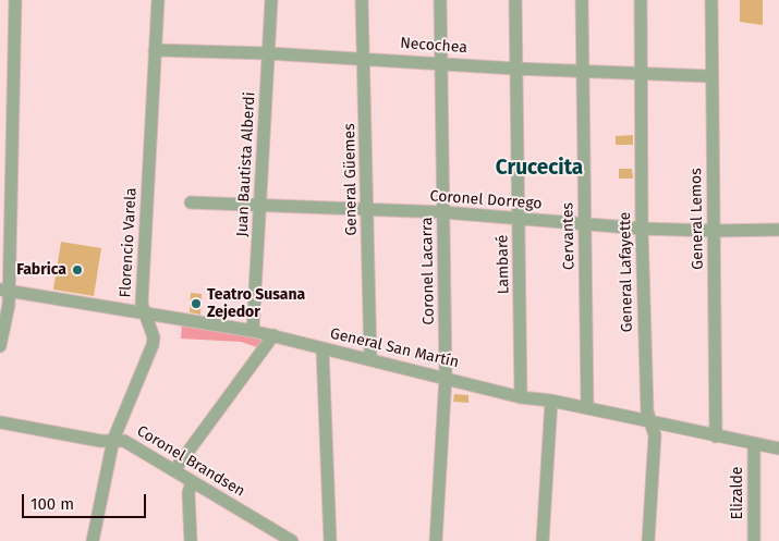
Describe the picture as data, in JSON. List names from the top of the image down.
{
  "streets": {
    "street": [
      "Necochea",
      "Juan Bautista Alberdi",
      "General Güemes",
      "Coronel Dorrego",
      "General Lemos",
      "Cervantes",
      "Florencio Varela",
      "Lambaré",
      "Coronel Lacarra",
      "General Lafayette",
      "General San Martín",
      "Coronel Brandsen",
      "Elizalde"
    ]
  },
  "crossings": [
    ["Necochea", "Juan Bautista Alberdi"],
    ["Necochea", "General Güemes"],
    ["Necochea", "General Lemos"],
    ["Necochea", "Cervantes"],
    ["Necochea", "Florencio Varela"],
    ["Necochea", "Lambaré"],
    ["Necochea", "Coronel Lacarra"],
    ["Necochea", "General Lafayette"],
    ["Juan Bautista Alberdi", "Coronel Dorrego"],
    ["Juan Bautista Alberdi", "General San Martín"],
    ["General Güemes", "Coronel Dorrego"],
    ["General Güemes", "General San Martín"],
    ["Coronel Dorrego", "General Lemos"],
    ["Coronel Dorrego", "Cervantes"],
    ["Coronel Dorrego", "Lambaré"],
    ["Coronel Dorrego", "Coronel Lacarra"],
    ["Coronel Dorrego", "General Lafayette"],
    ["General Lemos", "General San Martín"],
    ["Cervantes", "General San Martín"],
    ["Florencio Varela", "General San Martín"],
    ["Florencio Varela", "Coronel Brandsen"],
    ["Lambaré", "General San Martín"],
    ["Coronel Lacarra", "General San Martín"],
    ["General Lafayette", "General San Martín"],
    ["General San Martín", "Elizalde"]
  ],
  "districts": ["Crucecita"],
  "places": ["Fabrica", "Teatro Susana Zejedor"],
  "scale_bar": "100 m"
}
